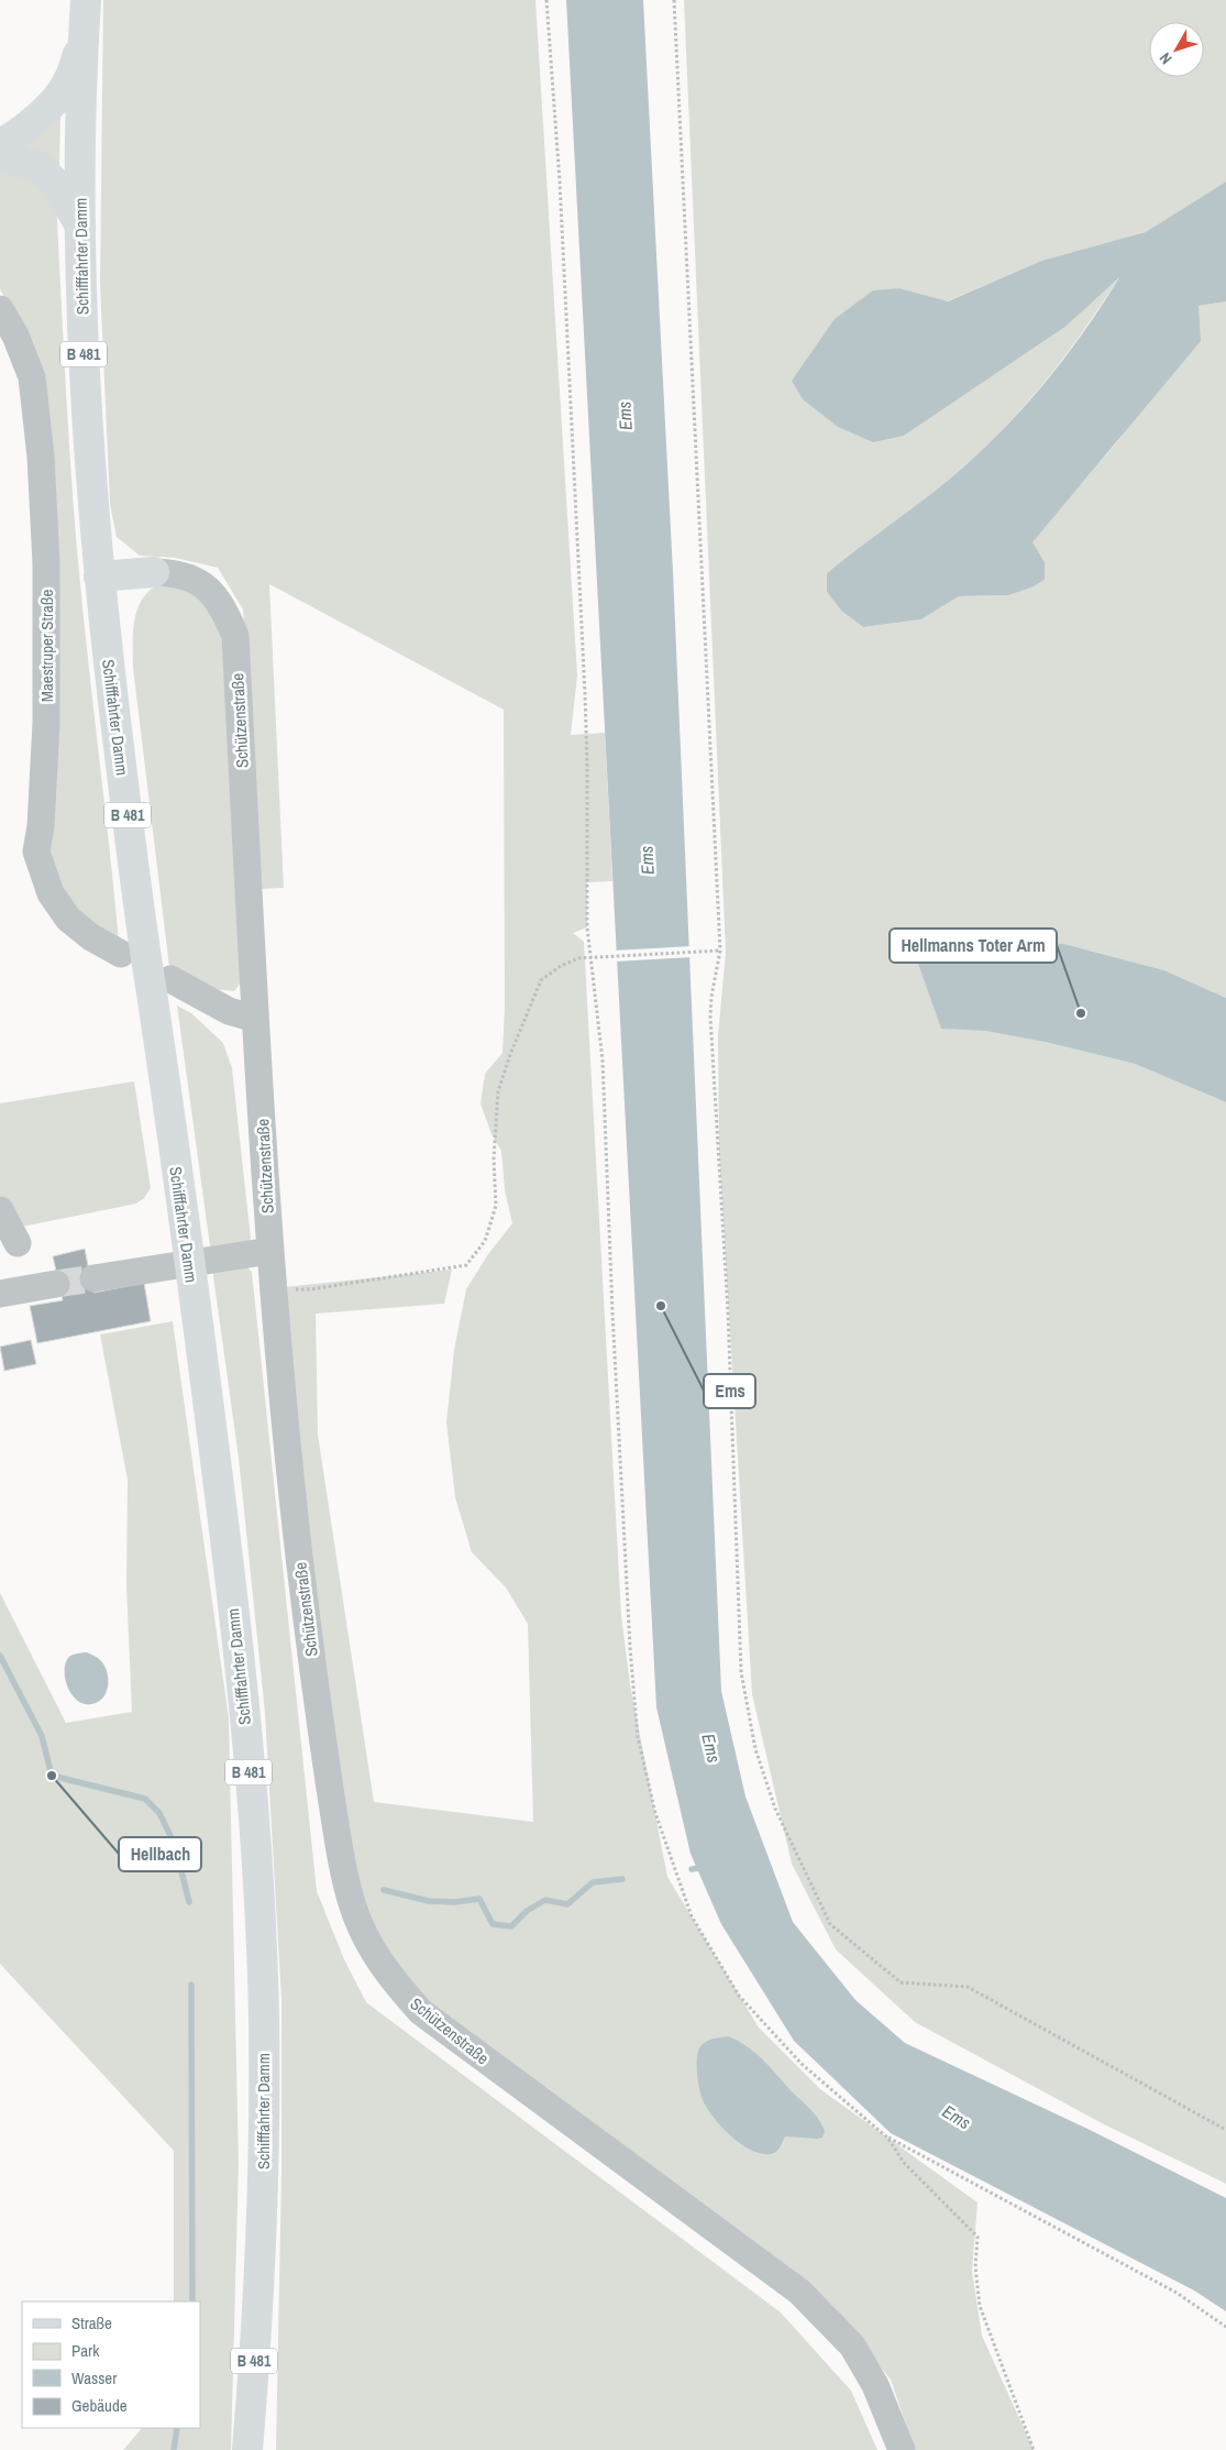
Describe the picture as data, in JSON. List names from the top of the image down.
{
  "streets": {
    "main road": ["Schifffahrter Damm", "B 481"],
    "street": ["Maestruper Straße", "Schützenstraße"]
  },
  "crossings": [
    ["Schifffahrter Damm", "Maestruper Straße"]
  ],
  "water": ["Ems"],
  "places": ["Hellmanns Toter Arm", "Ems", "Hellbach"],
  "legend": [
    "Straße",
    "Park",
    "Wasser",
    "Gebäude"
  ],
  "north": "bottom left"
}
